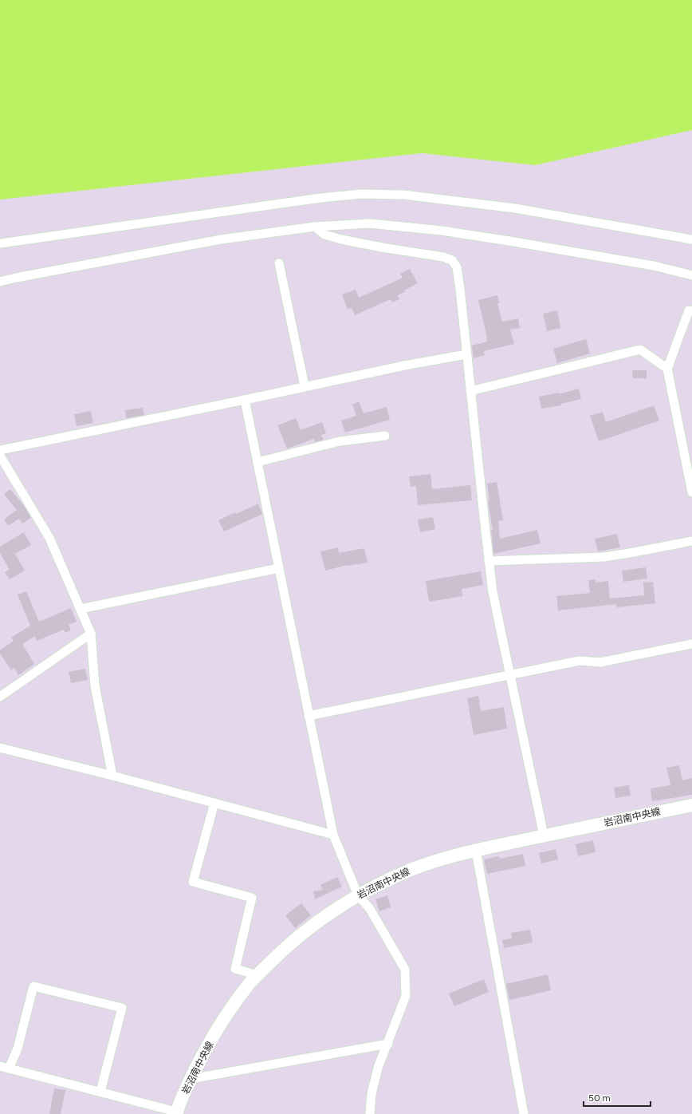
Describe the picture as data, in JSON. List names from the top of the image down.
{
  "streets": {
    "street": ["岩沼南中央線"]
  },
  "scale_bar": "50 m"
}
